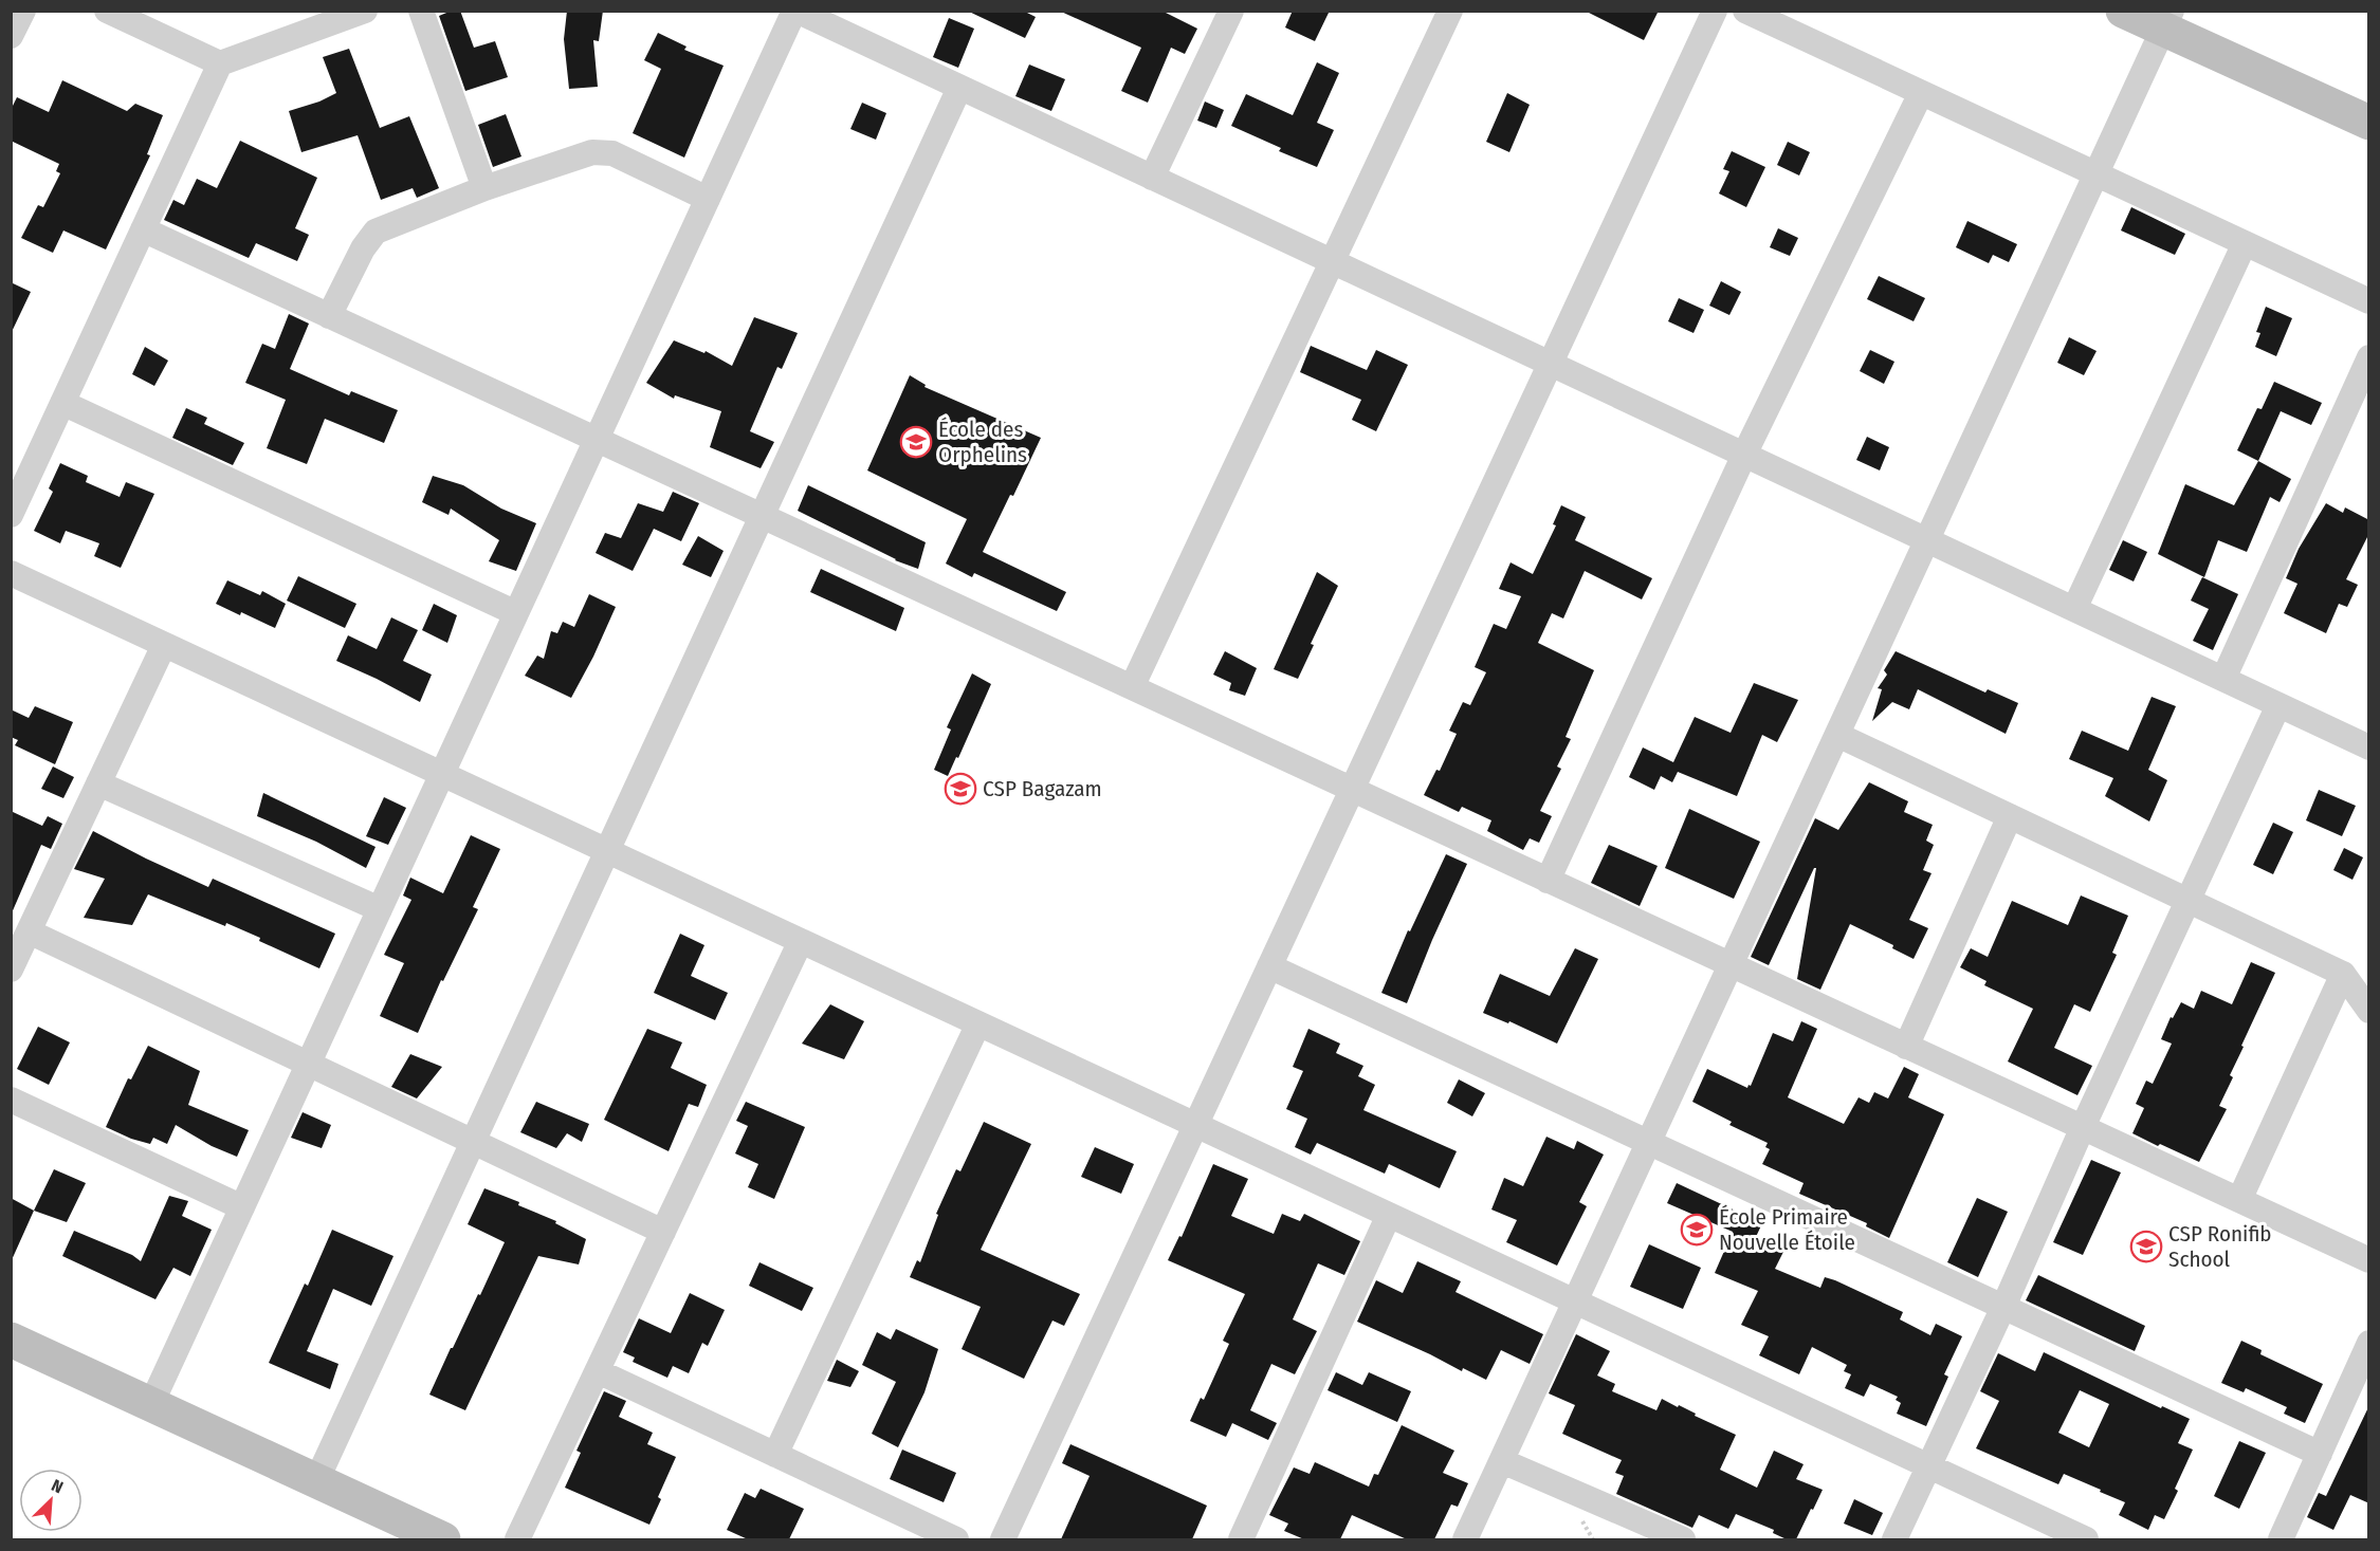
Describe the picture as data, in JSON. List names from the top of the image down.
{
  "places": {
    "school or university": [
      "École des Orphelins",
      "CSP Bagazam",
      "École Primaire Nouvelle Étoile",
      "CSP Ronifib School"
    ]
  },
  "north": "top right"
}
